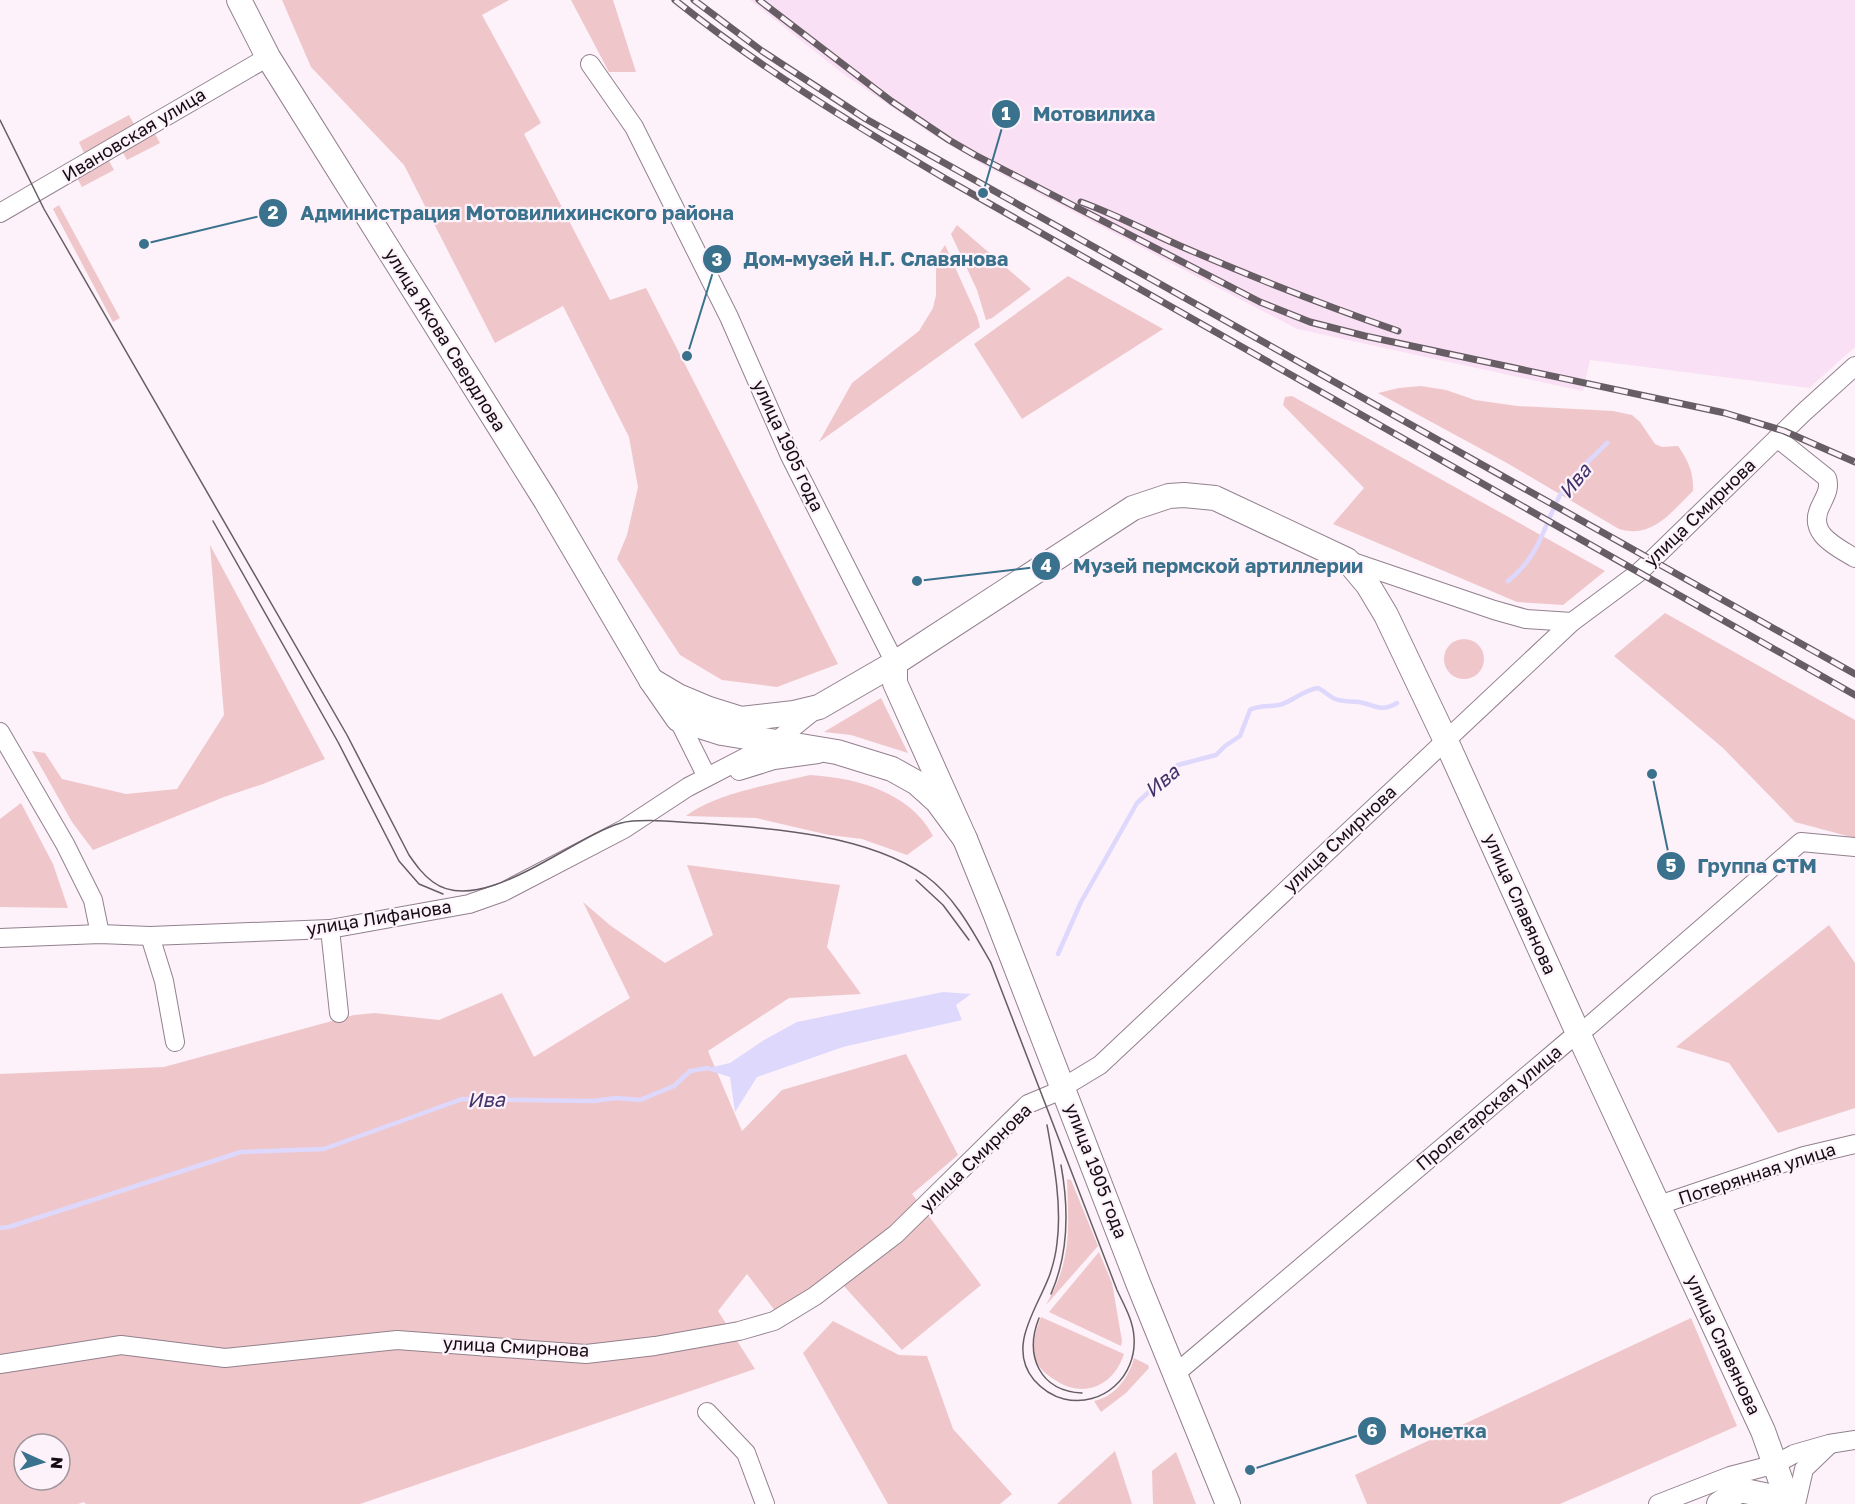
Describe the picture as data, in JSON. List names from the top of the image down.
{
  "streets": {
    "main road": ["улица Якова Свердлова", "улица 1905 года", "улица Славянова"],
    "street": [
      "Ивановская улица",
      "улица Смирнова",
      "улица Лифанова",
      "Пролетарская улица",
      "Потерянная улица"
    ]
  },
  "crossings": [
    ["Ивановская улица", "улица Якова Свердлова"],
    ["улица Якова Свердлова", "улица 1905 года"],
    ["улица Якова Свердлова", "улица Славянова"],
    ["улица Якова Свердлова", "улица Лифанова"],
    ["улица 1905 года", "улица Смирнова"],
    ["улица 1905 года", "улица Славянова"],
    ["улица 1905 года", "улица Лифанова"],
    ["улица 1905 года", "Пролетарская улица"],
    ["улица Смирнова", "улица Славянова"],
    ["улица Славянова", "Пролетарская улица"],
    ["улица Славянова", "Потерянная улица"]
  ],
  "water": ["Ива"],
  "places": [
    "Мотовилиха",
    "Администрация Мотовилихинского района",
    "Дом-музей Н.Г. Славянова",
    "Музей пермской артиллерии",
    "Группа СТМ",
    "Монетка"
  ],
  "north": "right"
}
